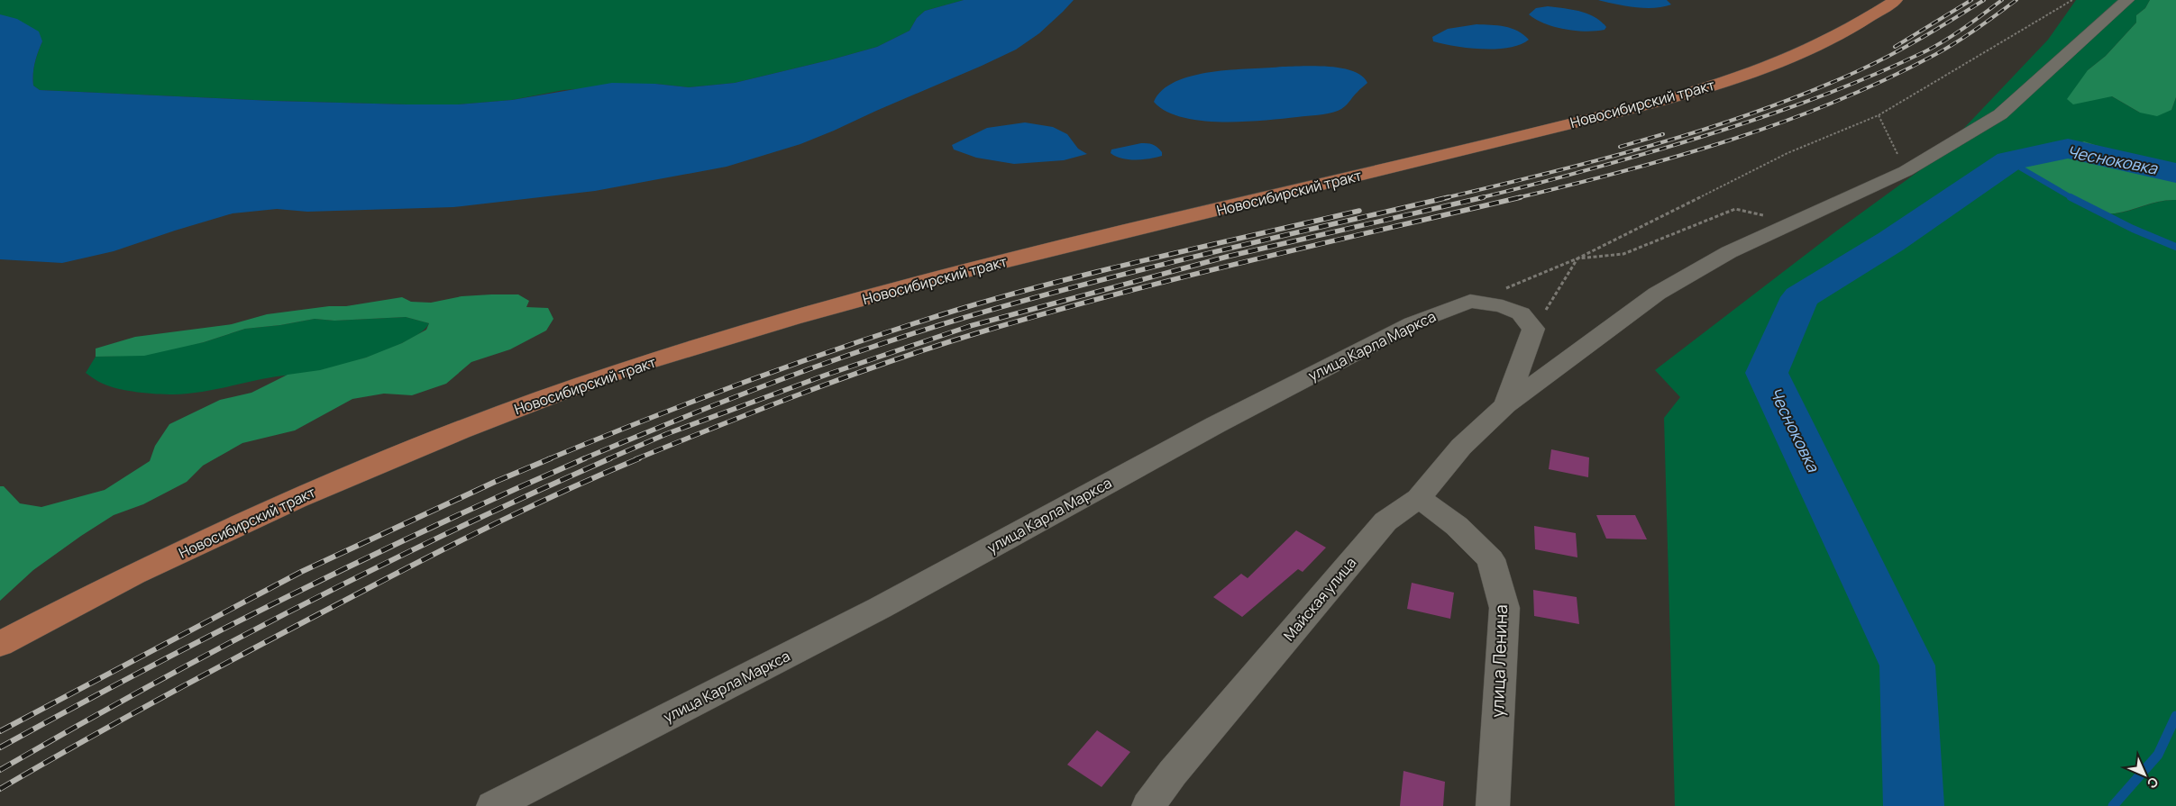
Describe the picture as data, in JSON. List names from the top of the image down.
{
  "streets": {
    "main road": ["Новосибирский тракт"],
    "street": ["улица Карла Маркса", "Майская улица", "улица Ленина"]
  },
  "crossings": [
    ["Майская улица", "улица Ленина"]
  ],
  "water": ["Чесноковка"],
  "north": "bottom right"
}
